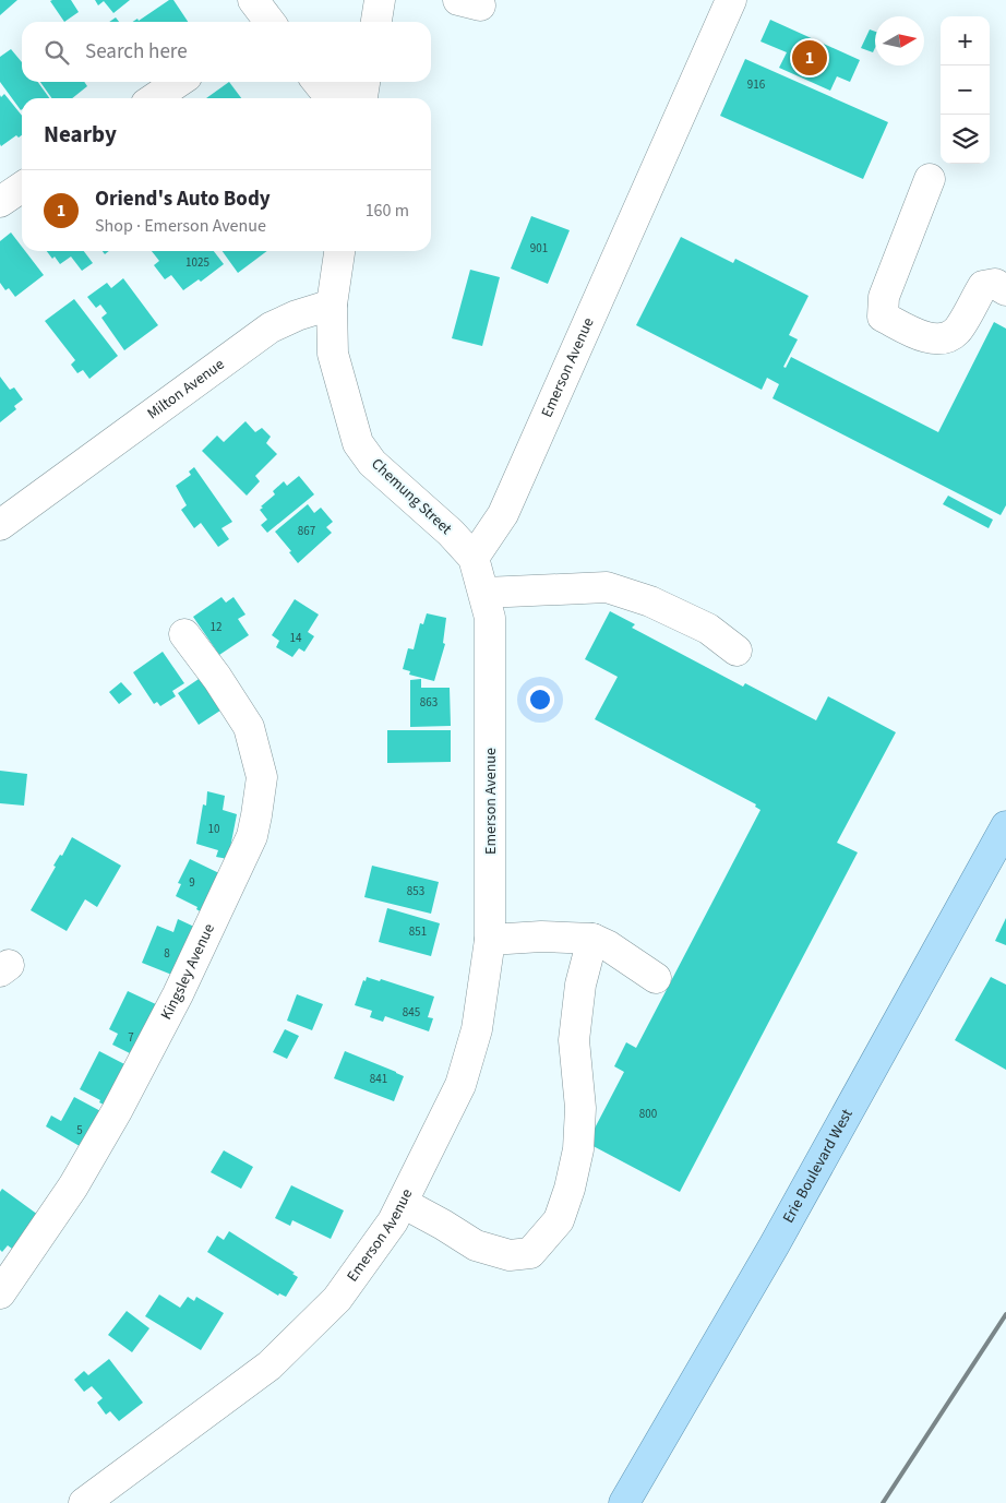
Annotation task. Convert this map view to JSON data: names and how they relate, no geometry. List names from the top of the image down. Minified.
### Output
{"streets":{"main road":["Erie Boulevard West"],"street":["Emerson Avenue","Milton Avenue","Chemung Street","Kingsley Avenue"]},"crossings":[["Emerson Avenue","Chemung Street"],["Milton Avenue","Chemung Street"]],"house_numbers":["916","901","1025","867","12","14","863","10","9","853","851","8","845","7","841","800","5"],"north":"right","page":{"map_buttons":["+","−"],"search":"Search here","pins":"1","heading":"Nearby","list":[{"mark":"1","name":"Oriend's Auto Body","note":"Shop · Emerson Avenue","value":"160 m"}]}}
